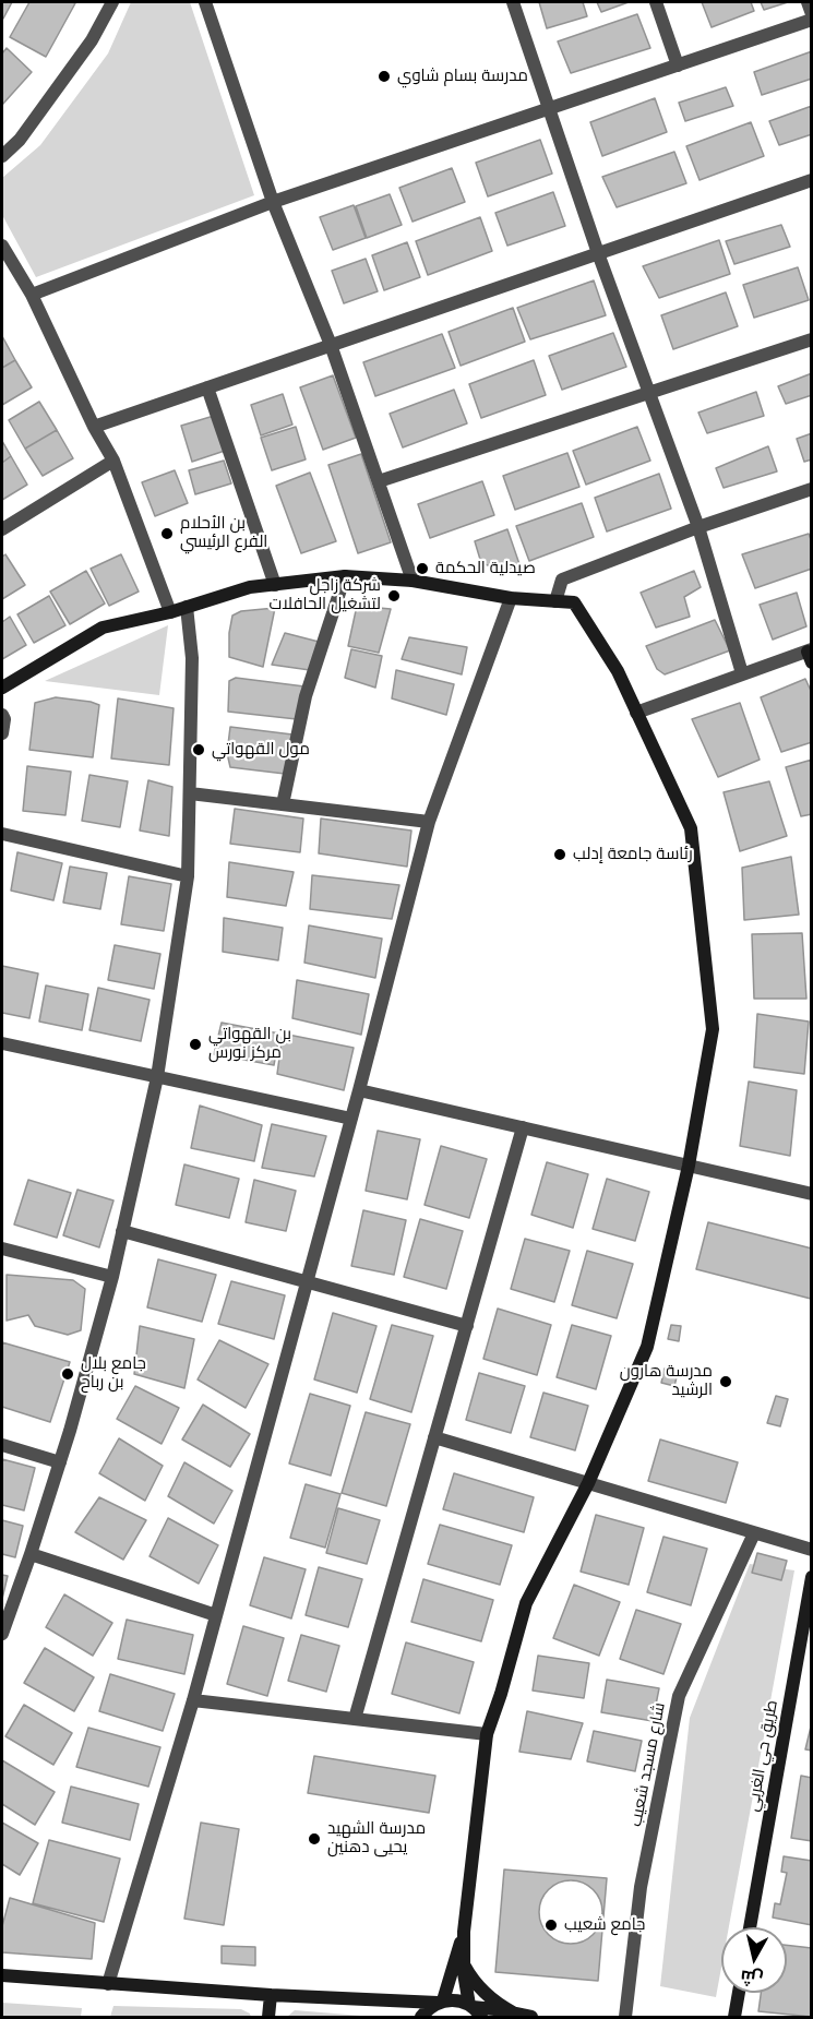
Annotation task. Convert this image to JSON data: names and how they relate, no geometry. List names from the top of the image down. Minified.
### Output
{"streets":{"street":["طريق حي الغربي","شارع مسجد شعيب"]},"places":["مدرسة بسام شاوي","بن الأحلام الفرع الرئيسي","صيدلية الحكمة","شركة زاجل لتشغيل الحافلات","مول القهواتي","رئاسة جامعة إدلب","بن القهواتي مركز نورس","جامع بلال بن رباح","مدرسة هارون الرشيد","مدرسة الشهيد يحيى دهنين","جامع شعيب"],"north":"bottom"}
